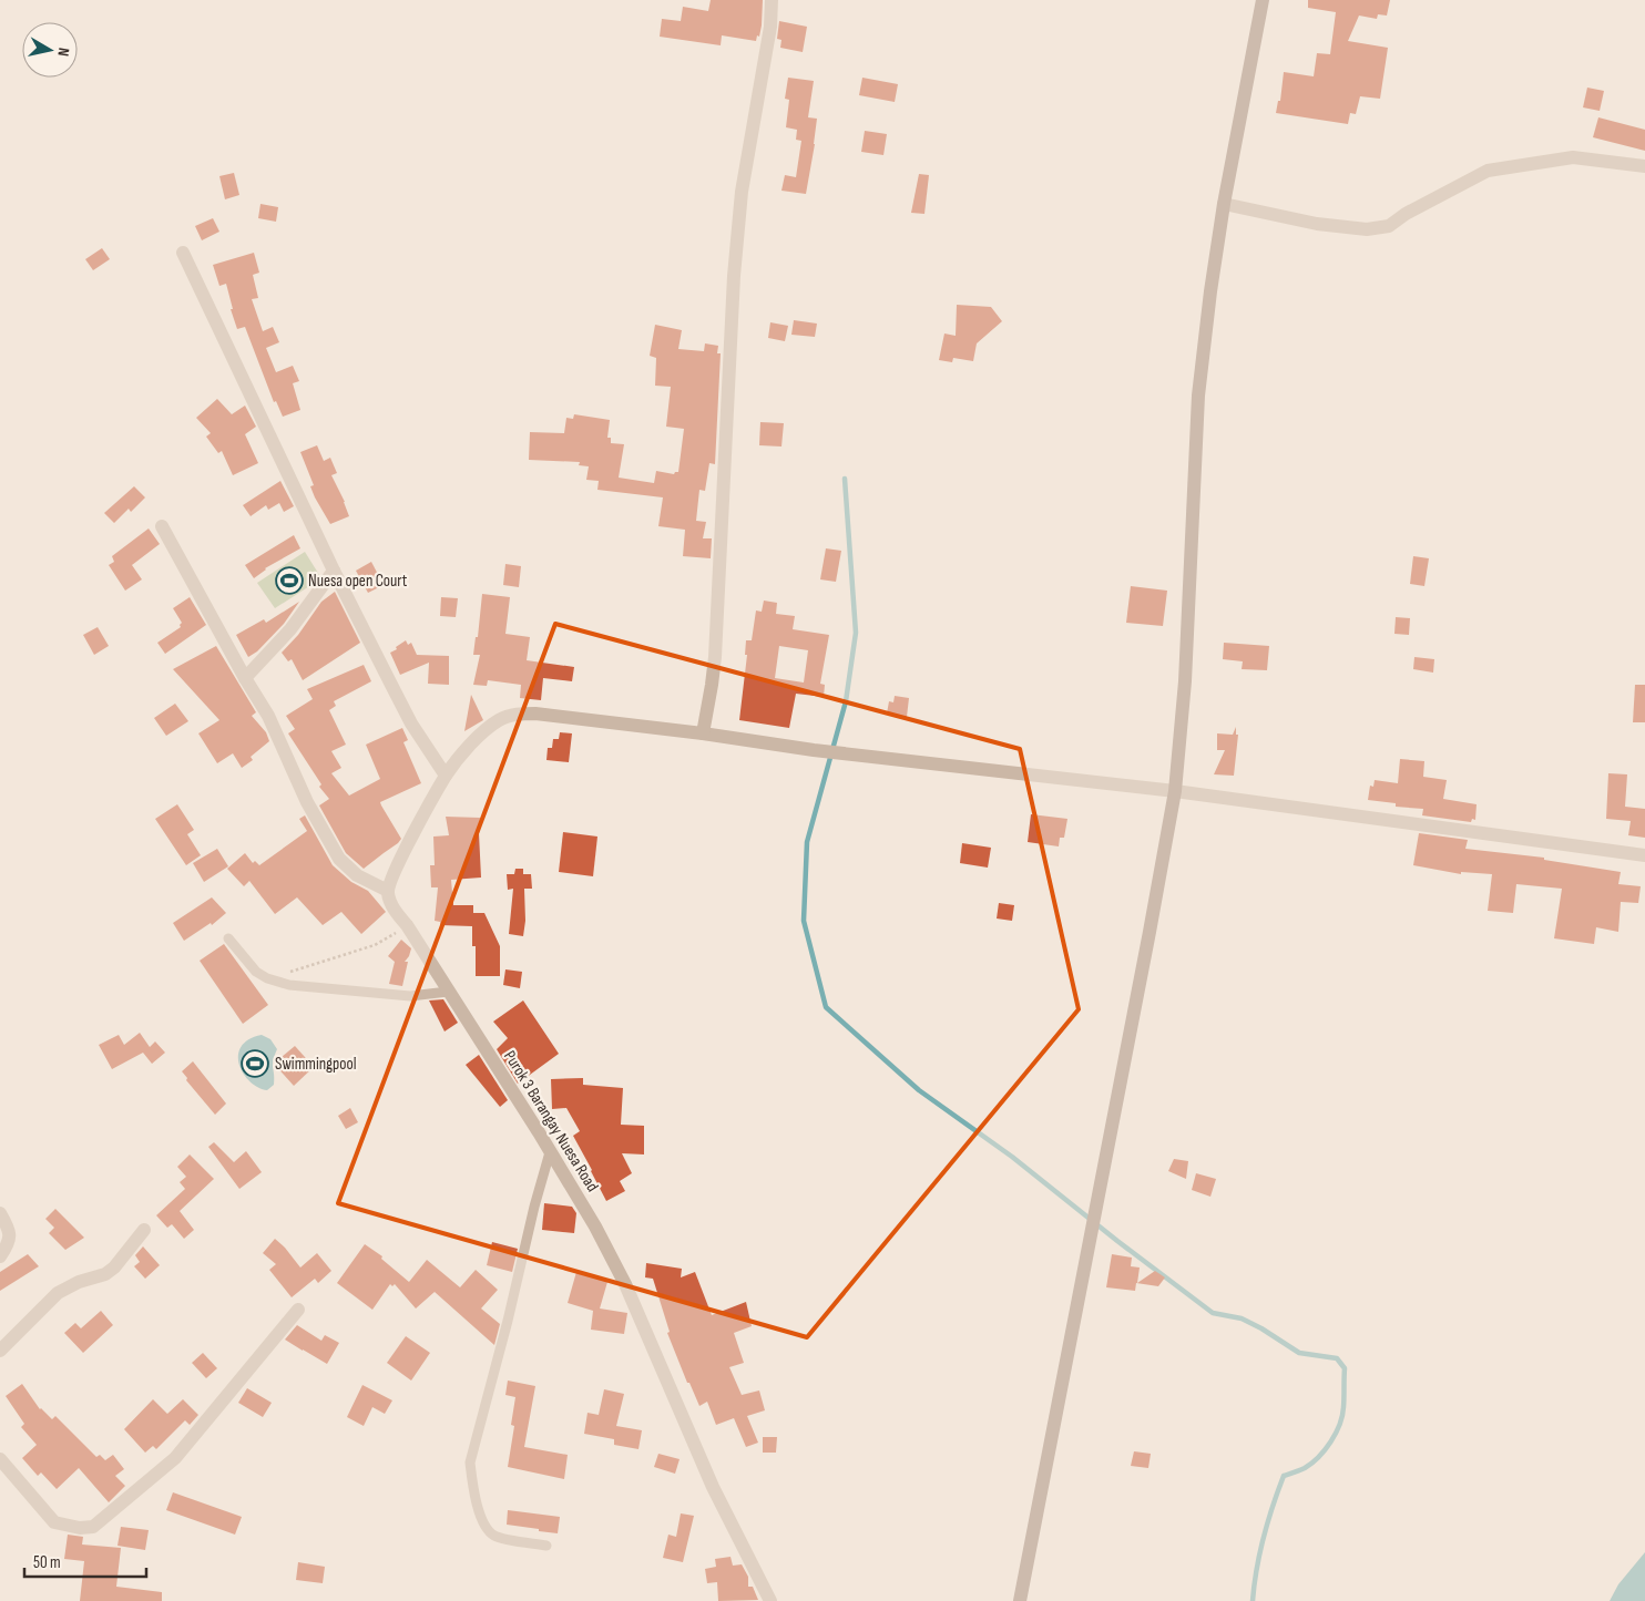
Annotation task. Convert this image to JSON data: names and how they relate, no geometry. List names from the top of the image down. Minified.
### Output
{"streets":{"street":["Purok 3 Barangay Nuesa Road"]},"places":{"sports":["Nuesa open Court","Swimmingpool"]},"scale_bar":"50 m","north":"right"}
